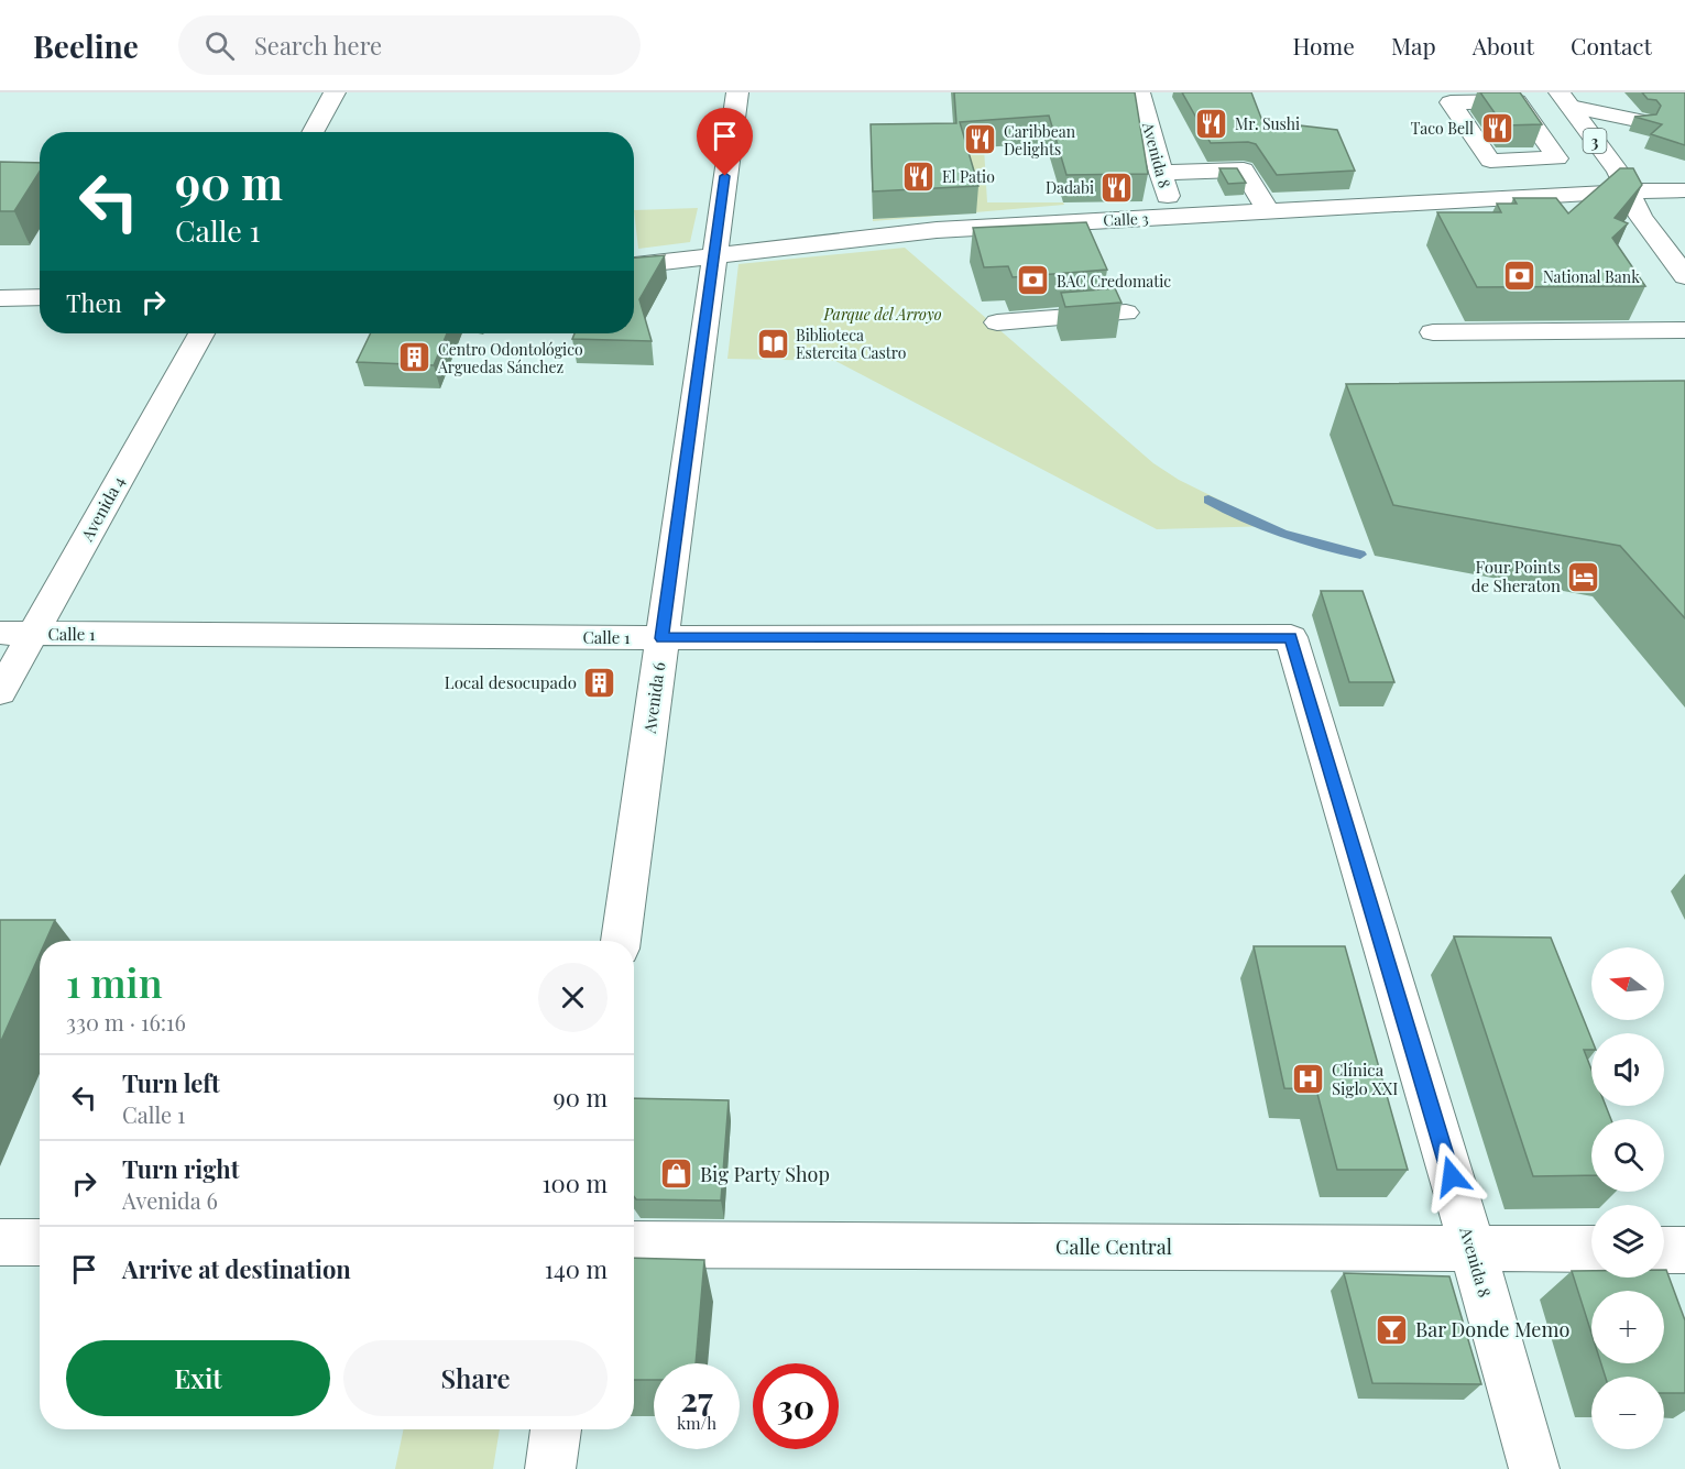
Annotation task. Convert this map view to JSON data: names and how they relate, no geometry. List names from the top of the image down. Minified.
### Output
{"streets":{"street":["3","Avenida 8","Calle 3","Avenida 4","Calle 1","Avenida 6","Calle Central"]},"crossings":[["3","Calle 3"],["Avenida 8","Calle 3"],["Avenida 8","Calle 1"],["Avenida 8","Calle Central"],["Calle 3","Avenida 6"],["Avenida 4","Calle 1"],["Calle 1","Avenida 6"]],"parks":["Parque del Arroyo"],"places":{"restaurant":["Mr. Sushi","Taco Bell","Caribbean Delights","El Patio","Dadabi"],"bank":["National Bank","BAC Credomatic"],"library":["Biblioteca Estercita Castro"],"building":["Centro Odontológico Arguedas Sánchez","Local desocupado"],"hotel":["Four Points de Sheraton"],"hospital":["Clínica Siglo XXI"],"shop":["Big Party Shop"],"bar":["Bar Donde Memo"]},"north":"left","page":{"header":"Beeline","search":"Search here","nav":["Home","Map","About","Contact"],"turn":["90 m","Calle 1"],"then":"Then","heading":["1 min","330 m · 16:16"],"map_buttons":["+","−"],"list":[{"name":"Turn left","note":"Calle 1","value":"90 m"},{"name":"Turn right","note":"Avenida 6","value":"100 m"},{"name":"Arrive at destination","value":"140 m"}],"buttons":["Exit","Share"],"speed":"27 km/h","limit":"30"}}
